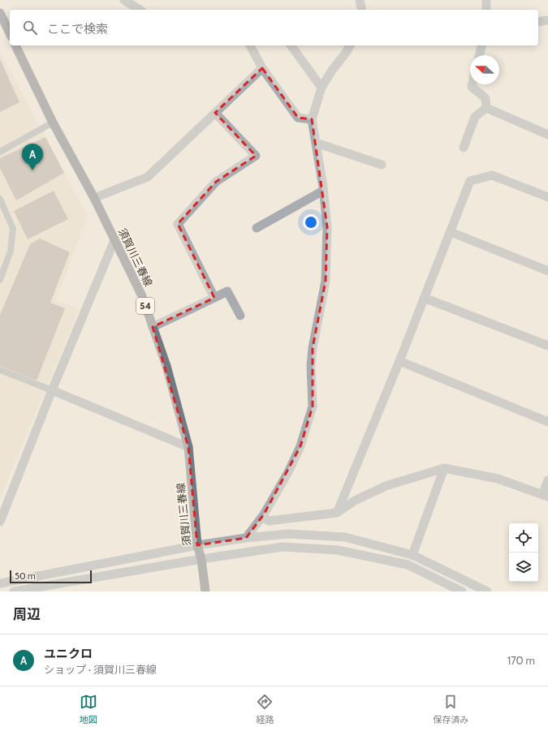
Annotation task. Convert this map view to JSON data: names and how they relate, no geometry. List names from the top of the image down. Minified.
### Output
{"streets":{"main road":["須賀川三春線","54"]},"scale_bar":"50 m","north":"left","page":{"search":"ここで検索","pins":"A","scale":"50 m","heading":"周辺","list":[{"mark":"A","name":"ユニクロ","note":"ショップ · 須賀川三春線","value":"170 m"}],"nav":["地図","経路","保存済み"]}}
